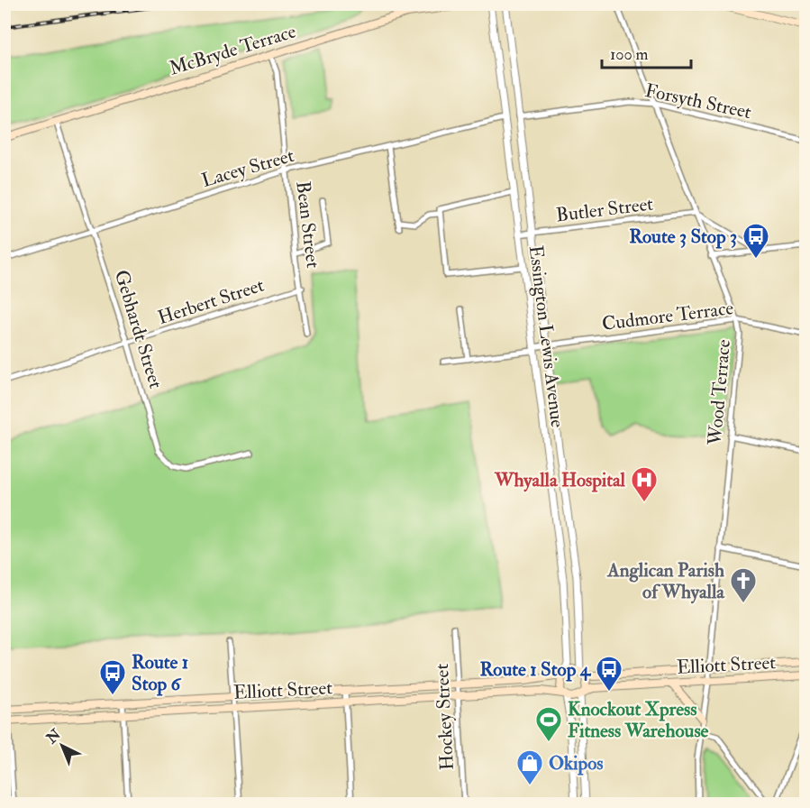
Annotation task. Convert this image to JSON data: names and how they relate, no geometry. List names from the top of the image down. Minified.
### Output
{"streets":{"main road":["McBryde Terrace","Elliott Street"],"street":["Forsyth Street","Lacey Street","Butler Street","Bean Street","Herbert Street","Cudmore Terrace","Gebhardt Street","Essington Lewis Avenue","Wood Terrace","Hockey Street"]},"crossings":[["McBryde Terrace","Bean Street"],["McBryde Terrace","Gebhardt Street"],["Forsyth Street","Essington Lewis Avenue"],["Forsyth Street","Wood Terrace"],["Lacey Street","Bean Street"],["Lacey Street","Gebhardt Street"],["Lacey Street","Essington Lewis Avenue"],["Butler Street","Essington Lewis Avenue"],["Butler Street","Wood Terrace"],["Bean Street","Herbert Street"],["Herbert Street","Gebhardt Street"],["Cudmore Terrace","Essington Lewis Avenue"],["Cudmore Terrace","Wood Terrace"],["Essington Lewis Avenue","Elliott Street"],["Wood Terrace","Elliott Street"],["Elliott Street","Hockey Street"]],"places":{"bus stop":["Route 3 Stop 3","Route 1 Stop 4","Route 1 Stop 6"],"hospital":["Whyalla Hospital"],"church":["Anglican Parish of Whyalla"],"sports":["Knockout Xpress Fitness Warehouse"],"shop":["Okipos"]},"scale_bar":"100 m","north":"top left"}
